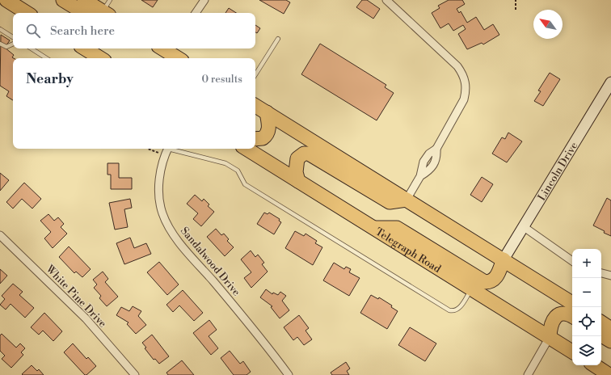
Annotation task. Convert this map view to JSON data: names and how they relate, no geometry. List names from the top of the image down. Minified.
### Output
{"streets":{"highway":["Telegraph Road"],"street":["Lincoln Drive","Sandalwood Drive","White Pine Drive"]},"north":"top left","page":{"search":"Search here","heading":["Nearby","0 results"],"map_buttons":["+","−"]}}
